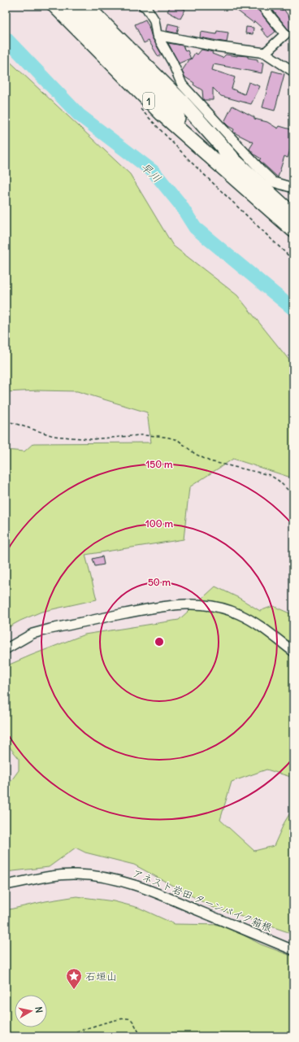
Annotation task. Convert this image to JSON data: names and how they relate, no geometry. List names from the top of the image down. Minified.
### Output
{"streets":{"highway":["1"],"street":["アネスト岩田 ターンパイク箱根"]},"water":["早川"],"places":{"place":["石垣山"]},"north":"right","rings":["150 m","100 m","50 m"]}
